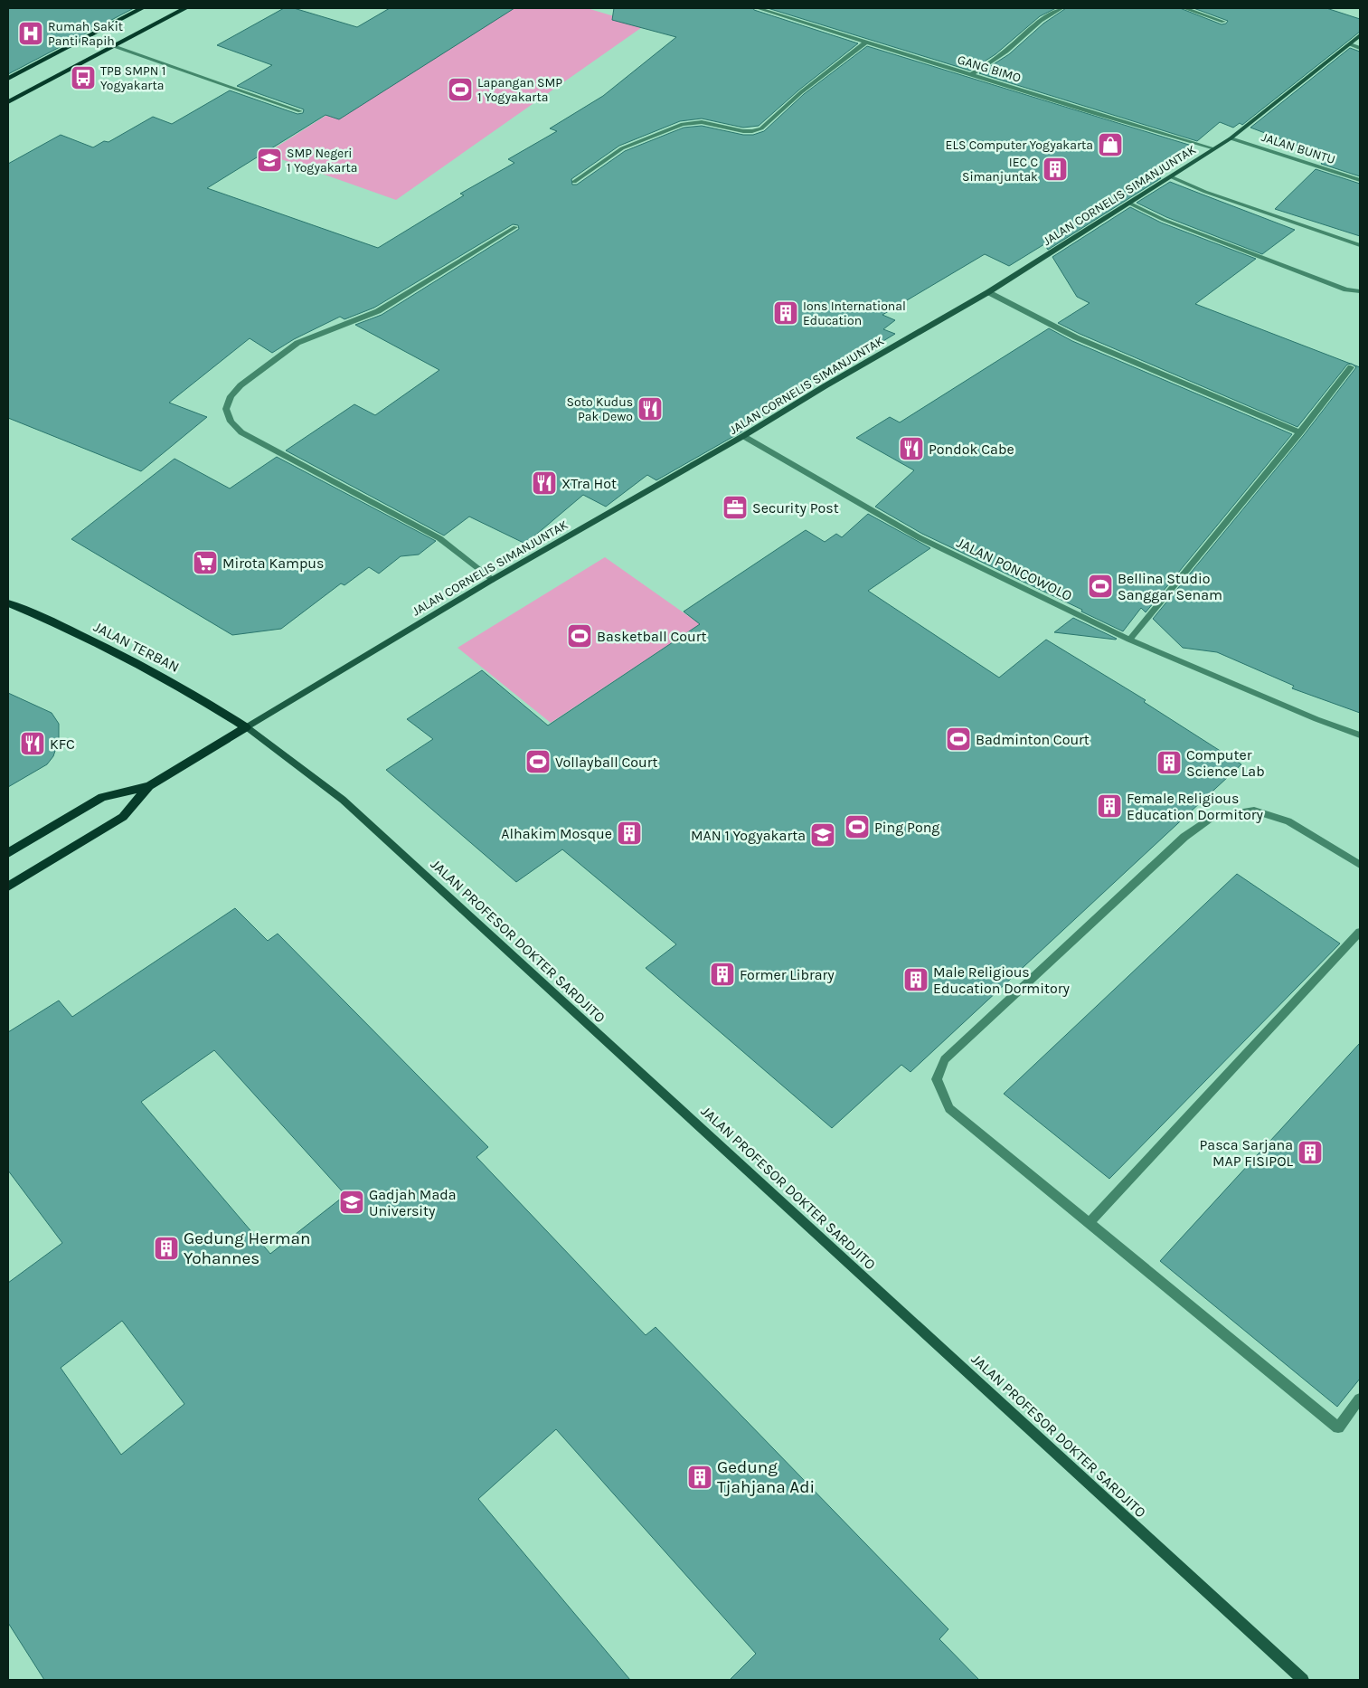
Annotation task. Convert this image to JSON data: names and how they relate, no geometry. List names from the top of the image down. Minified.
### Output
{"streets":{"main road":["JALAN CORNELIS SIMANJUNTAK","JALAN TERBAN","JALAN PROFESOR DOKTER SARDJITO"],"street":["GANG BIMO","JALAN BUNTU","JALAN PONCOWOLO"]},"crossings":[["GANG BIMO","JALAN CORNELIS SIMANJUNTAK"],["JALAN BUNTU","JALAN CORNELIS SIMANJUNTAK"],["JALAN CORNELIS SIMANJUNTAK","JALAN PONCOWOLO"],["JALAN CORNELIS SIMANJUNTAK","JALAN TERBAN"],["JALAN CORNELIS SIMANJUNTAK","JALAN PROFESOR DOKTER SARDJITO"],["JALAN TERBAN","JALAN PROFESOR DOKTER SARDJITO"]],"places":{"hospital":["Rumah Sakit Panti Rapih"],"bus stop":["TPB SMPN 1 Yogyakarta"],"sports":["Lapangan SMP 1 Yogyakarta","Bellina Studio Sanggar Senam","Basketball Court","Badminton Court","Vollayball Court","Ping Pong"],"shop":["ELS Computer Yogyakarta"],"school or university":["SMP Negeri 1 Yogyakarta","MAN 1 Yogyakarta","Gadjah Mada University"],"building":["IEC C Simanjuntak","Ions International Education","Computer Science Lab","Female Religious Education Dormitory","Alhakim Mosque","Former Library","Male Religious Education Dormitory","Pasca Sarjana MAP FISIPOL","Gedung Herman Yohannes","Gedung Tjahjana Adi"],"restaurant":["Soto Kudus Pak Dewo","Pondok Cabe","XTra Hot","KFC"],"office":["Security Post"],"supermarket":["Mirota Kampus"]}}
